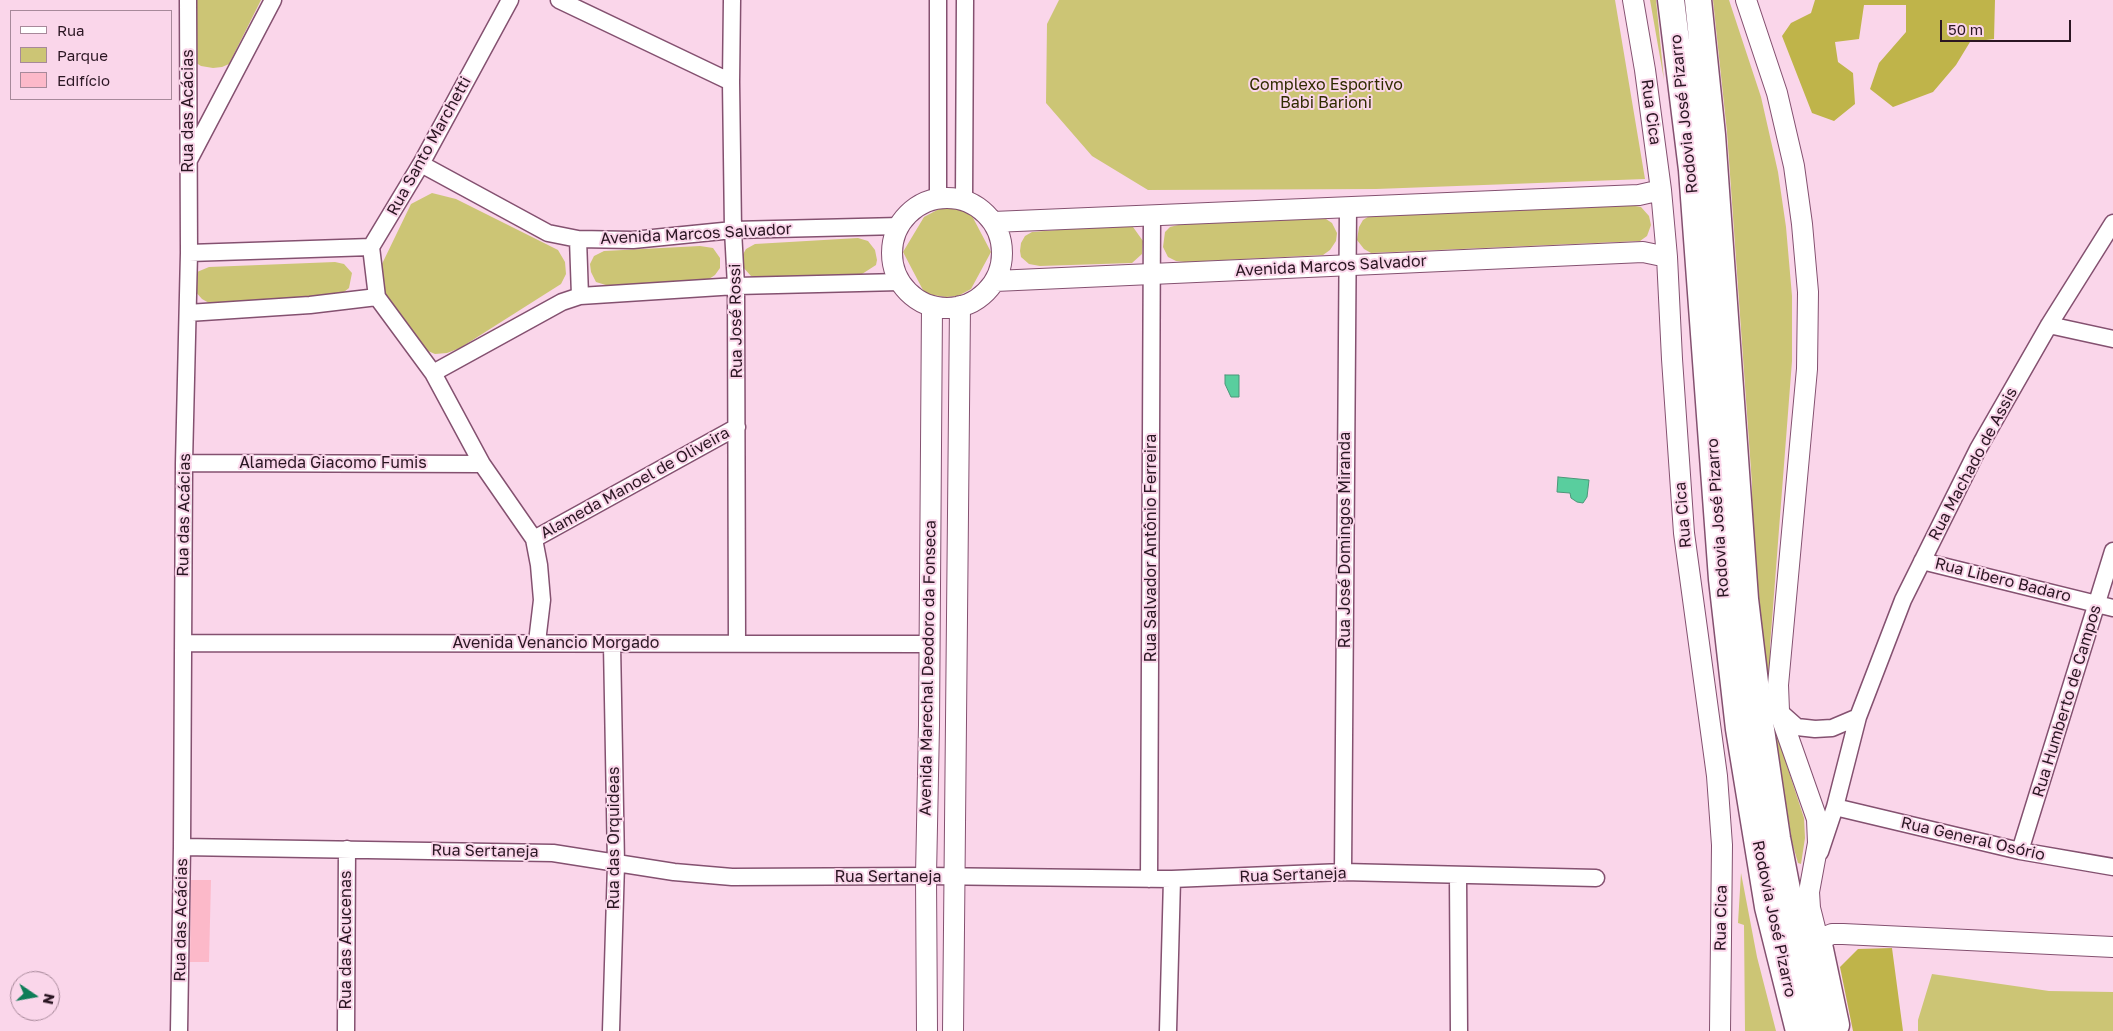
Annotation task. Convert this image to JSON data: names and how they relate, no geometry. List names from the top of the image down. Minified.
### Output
{"streets":{"main road":["Rodovia José Pizarro"],"street":["Rua das Acácias","Rua Cica","Rua Santo Marchetti","Avenida Marcos Salvador","Rua José Rossi","Alameda Giacomo Fumis","Rua Machado de Assis","Alameda Manoel de Oliveira","Rua José Domingos Miranda","Rua Salvador Antônio Ferreira","Rua Libero Badaro","Avenida Venancio Morgado","Avenida Marechal Deodoro da Fonseca","Rua Humberto de Campos","Rua das Orquideas","Rua General Osório","Rua Sertaneja","Rua das Acucenas"]},"crossings":[["Rua das Acácias","Alameda Giacomo Fumis"],["Rua das Acácias","Avenida Venancio Morgado"],["Rua das Acácias","Rua Sertaneja"],["Rua Cica","Avenida Marcos Salvador"],["Rua Santo Marchetti","Avenida Marcos Salvador"],["Avenida Marcos Salvador","Rua José Rossi"],["Avenida Marcos Salvador","Rua José Domingos Miranda"],["Avenida Marcos Salvador","Rua Salvador Antônio Ferreira"],["Avenida Marcos Salvador","Avenida Marechal Deodoro da Fonseca"],["Rua José Rossi","Alameda Manoel de Oliveira"],["Rua José Rossi","Avenida Venancio Morgado"],["Rua Machado de Assis","Rua Libero Badaro"],["Rua Machado de Assis","Rua General Osório"],["Rua José Domingos Miranda","Rua Sertaneja"],["Rua Salvador Antônio Ferreira","Rua Sertaneja"],["Rua Libero Badaro","Rua Humberto de Campos"],["Avenida Venancio Morgado","Avenida Marechal Deodoro da Fonseca"],["Avenida Venancio Morgado","Rua das Orquideas"],["Avenida Marechal Deodoro da Fonseca","Rua Sertaneja"],["Rua Humberto de Campos","Rua General Osório"],["Rua das Orquideas","Rua Sertaneja"],["Rua Sertaneja","Rua das Acucenas"]],"parks":["Complexo Esportivo Babi Barioni"],"legend":["Rua","Parque","Edifício"],"scale_bar":"50 m","north":"right"}
